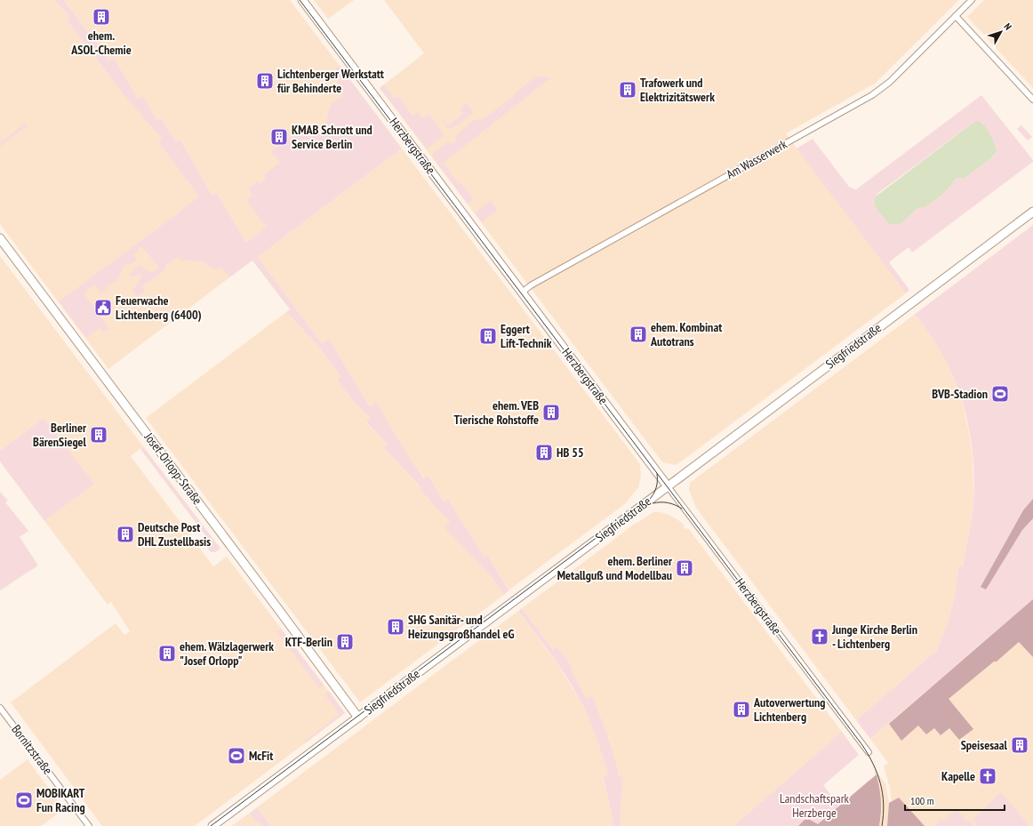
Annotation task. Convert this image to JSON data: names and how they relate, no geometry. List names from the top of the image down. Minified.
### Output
{"streets":{"street":["Herzbergstraße","Am Wasserwerk","Siegfriedstraße","Josef-Orlopp-Straße","Bornitzstraße"]},"crossings":[["Herzbergstraße","Am Wasserwerk"],["Herzbergstraße","Siegfriedstraße"],["Siegfriedstraße","Josef-Orlopp-Straße"]],"parks":["Landschaftspark Herzberge"],"places":{"building":["ehem. ASOL-Chemie","Lichtenberger Werkstatt für Behinderte","Trafowerk und Elektrizitätswerk","KMAB Schrott und Service Berlin","ehem. Kombinat Autotrans","Eggert Lift-Technik","ehem. VEB Tierische Rohstoffe","Berliner BärenSiegel","HB 55","Deutsche Post DHL Zustellbasis","ehem. Berliner Metallguß und Modellbau","SHG Sanitär- und Heizungsgroßhandel eG","KTF-Berlin","ehem. Wälzlagerwerk \"Josef Orlopp\"","Autoverwertung Lichtenberg","Speisesaal"],"public building":["Feuerwache Lichtenberg (6400)"],"sports":["BVB-Stadion","McFit","MOBIKART Fun Racing"],"church":["Junge Kirche Berlin - Lichtenberg","Kapelle"]},"scale_bar":"100 m","north":"top right"}
